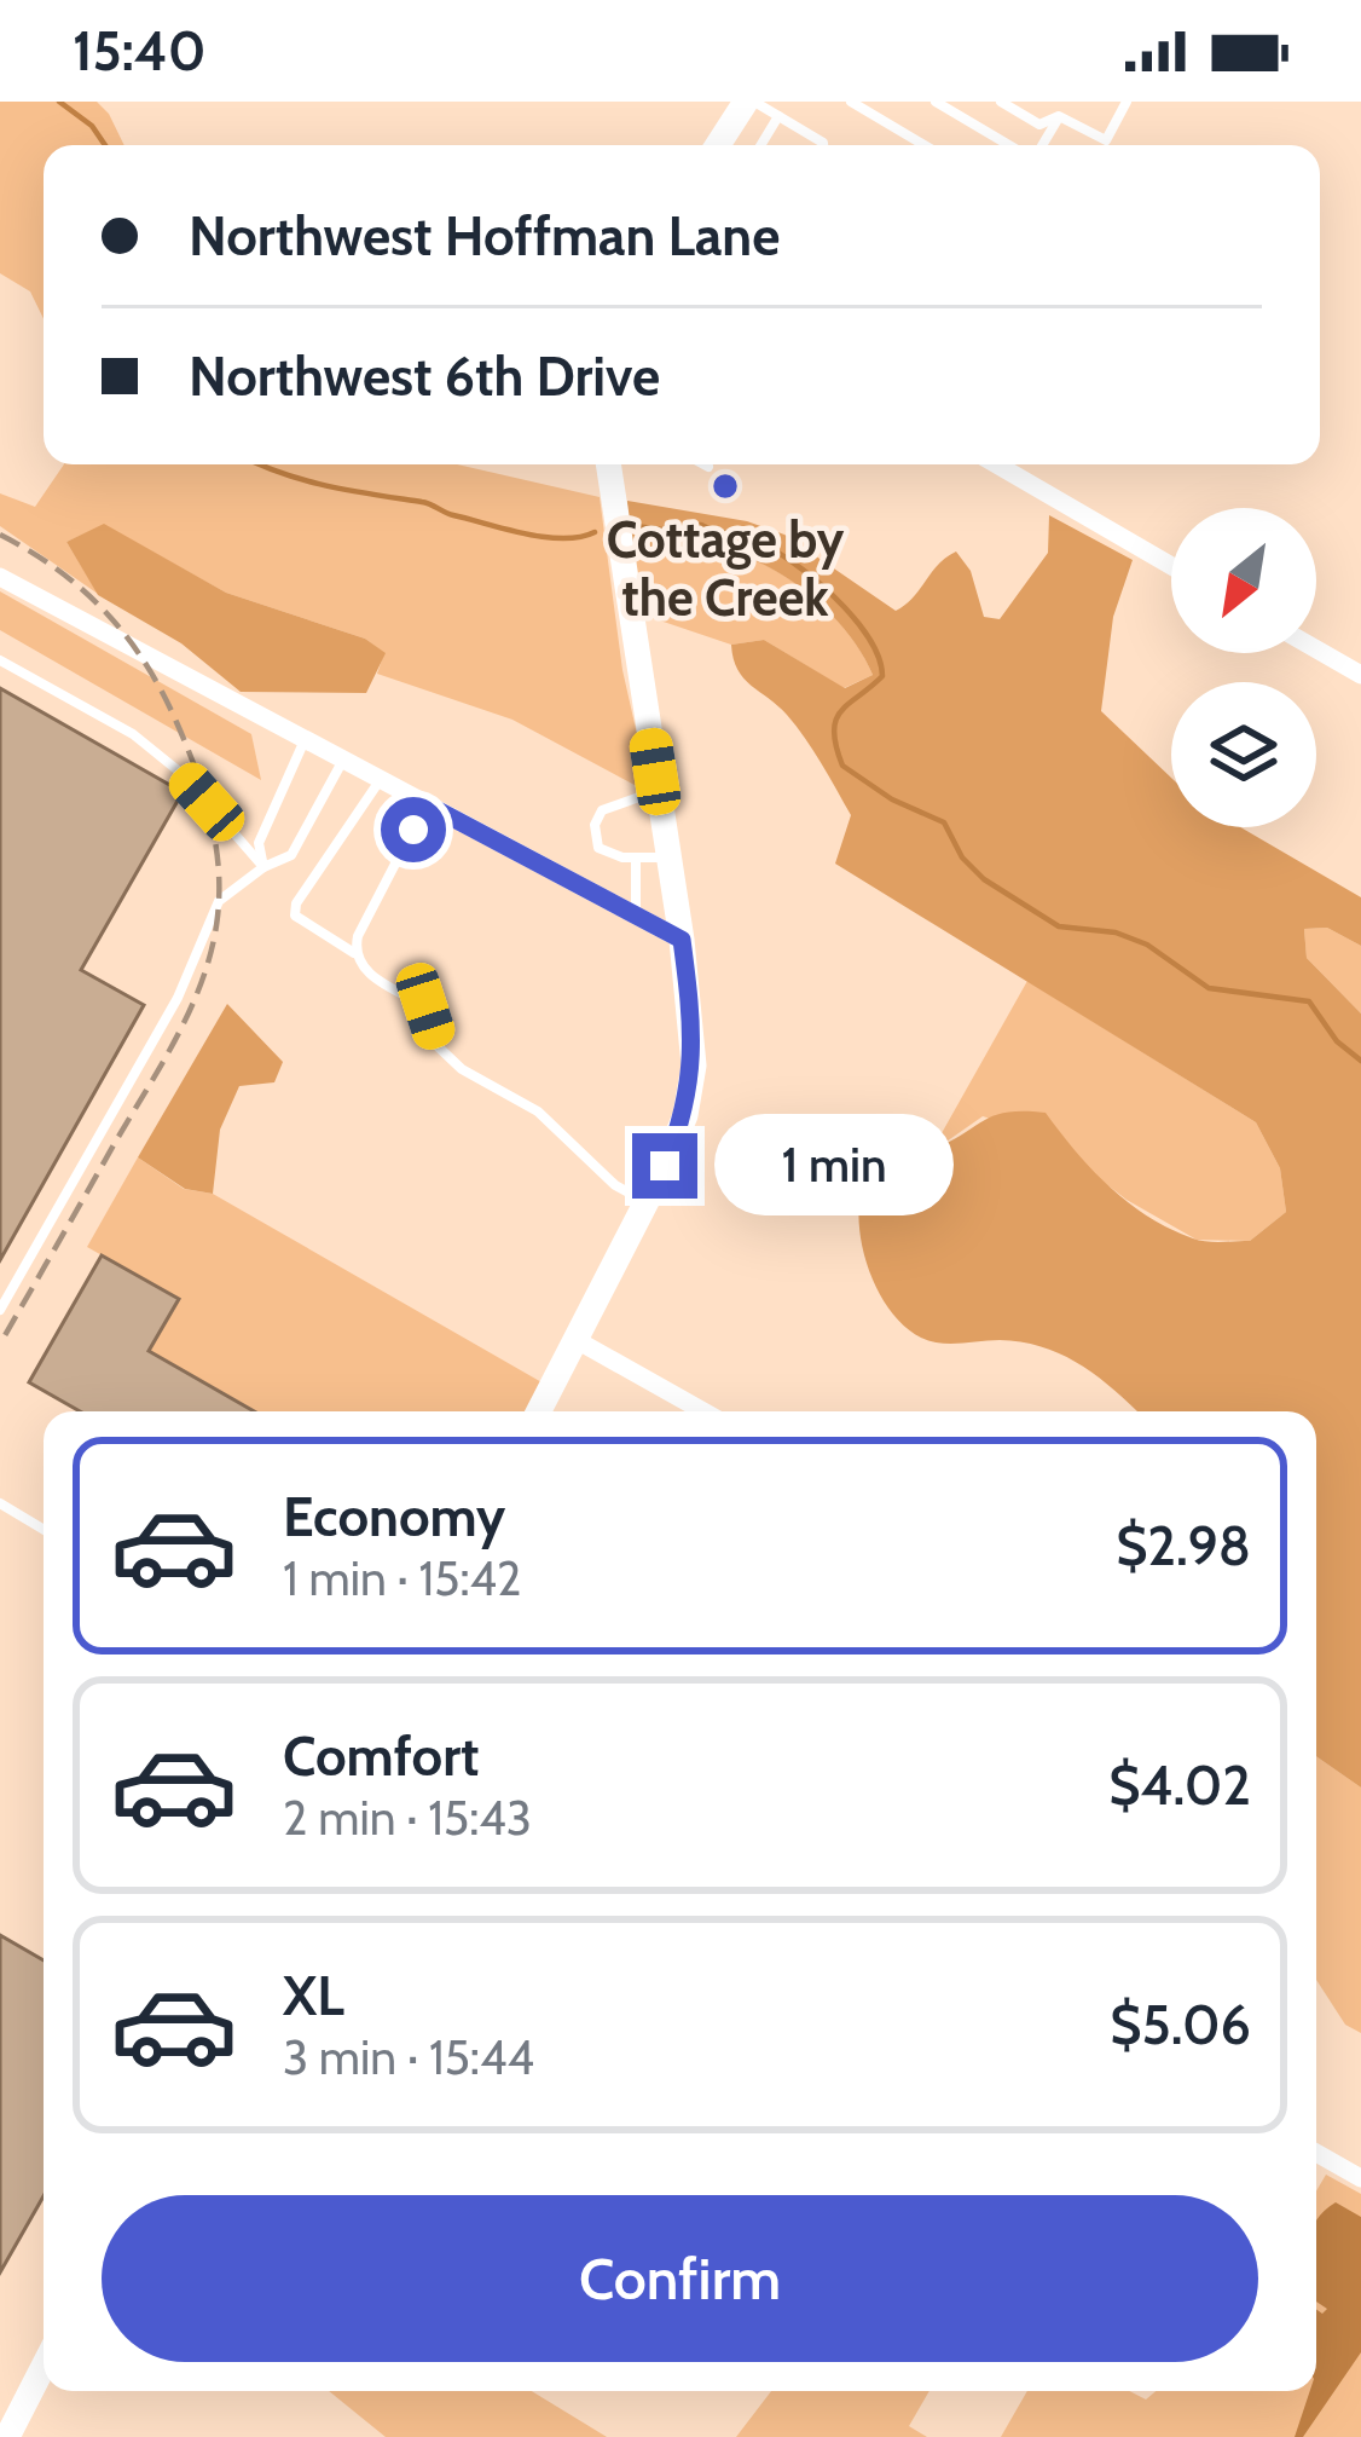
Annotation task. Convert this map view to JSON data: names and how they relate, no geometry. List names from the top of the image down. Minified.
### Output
{"places":["Cottage by the Creek"],"north":"bottom left","page":{"status":"15:40","banner":["Northwest Hoffman Lane","Northwest 6th Drive"],"bubble":"1 min","list":[{"name":"Economy","note":"1 min · 15:42","value":"$2.98"},{"name":"Comfort","note":"2 min · 15:43","value":"$4.02"},{"name":"XL","note":"3 min · 15:44","value":"$5.06"}],"buttons":"Confirm"}}
